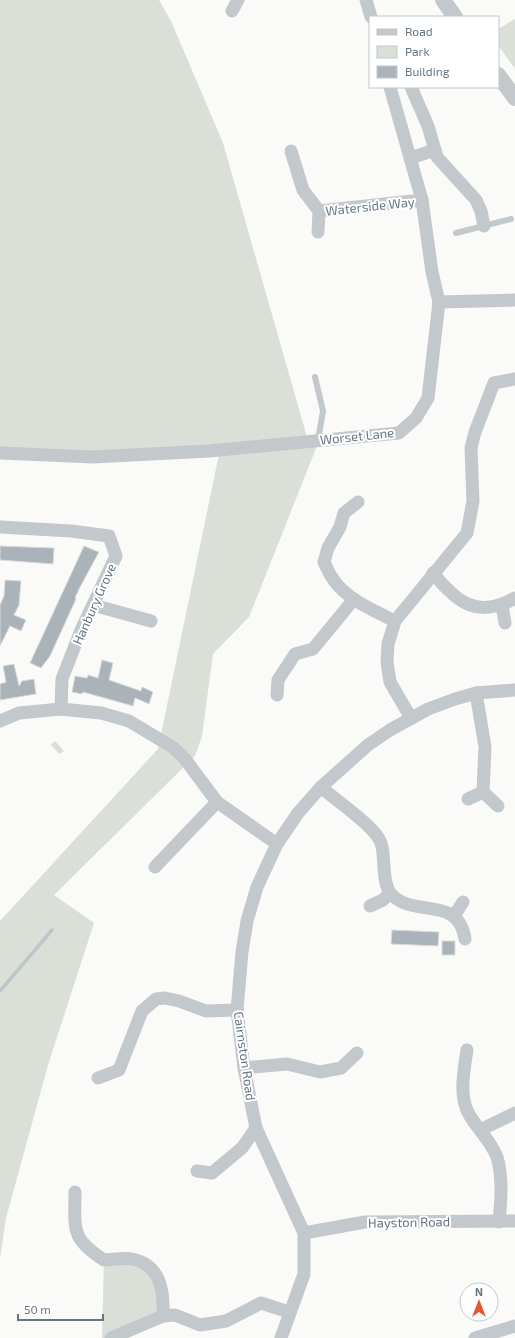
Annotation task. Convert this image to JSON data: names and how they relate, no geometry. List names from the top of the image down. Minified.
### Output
{"streets":{"street":["Waterside Way","Worset Lane","Hanbury Grove","Cairnston Road","Hayston Road"]},"crossings":[["Waterside Way","Worset Lane"],["Cairnston Road","Hayston Road"]],"legend":["Road","Park","Building"],"scale_bar":"50 m","north":"top"}
